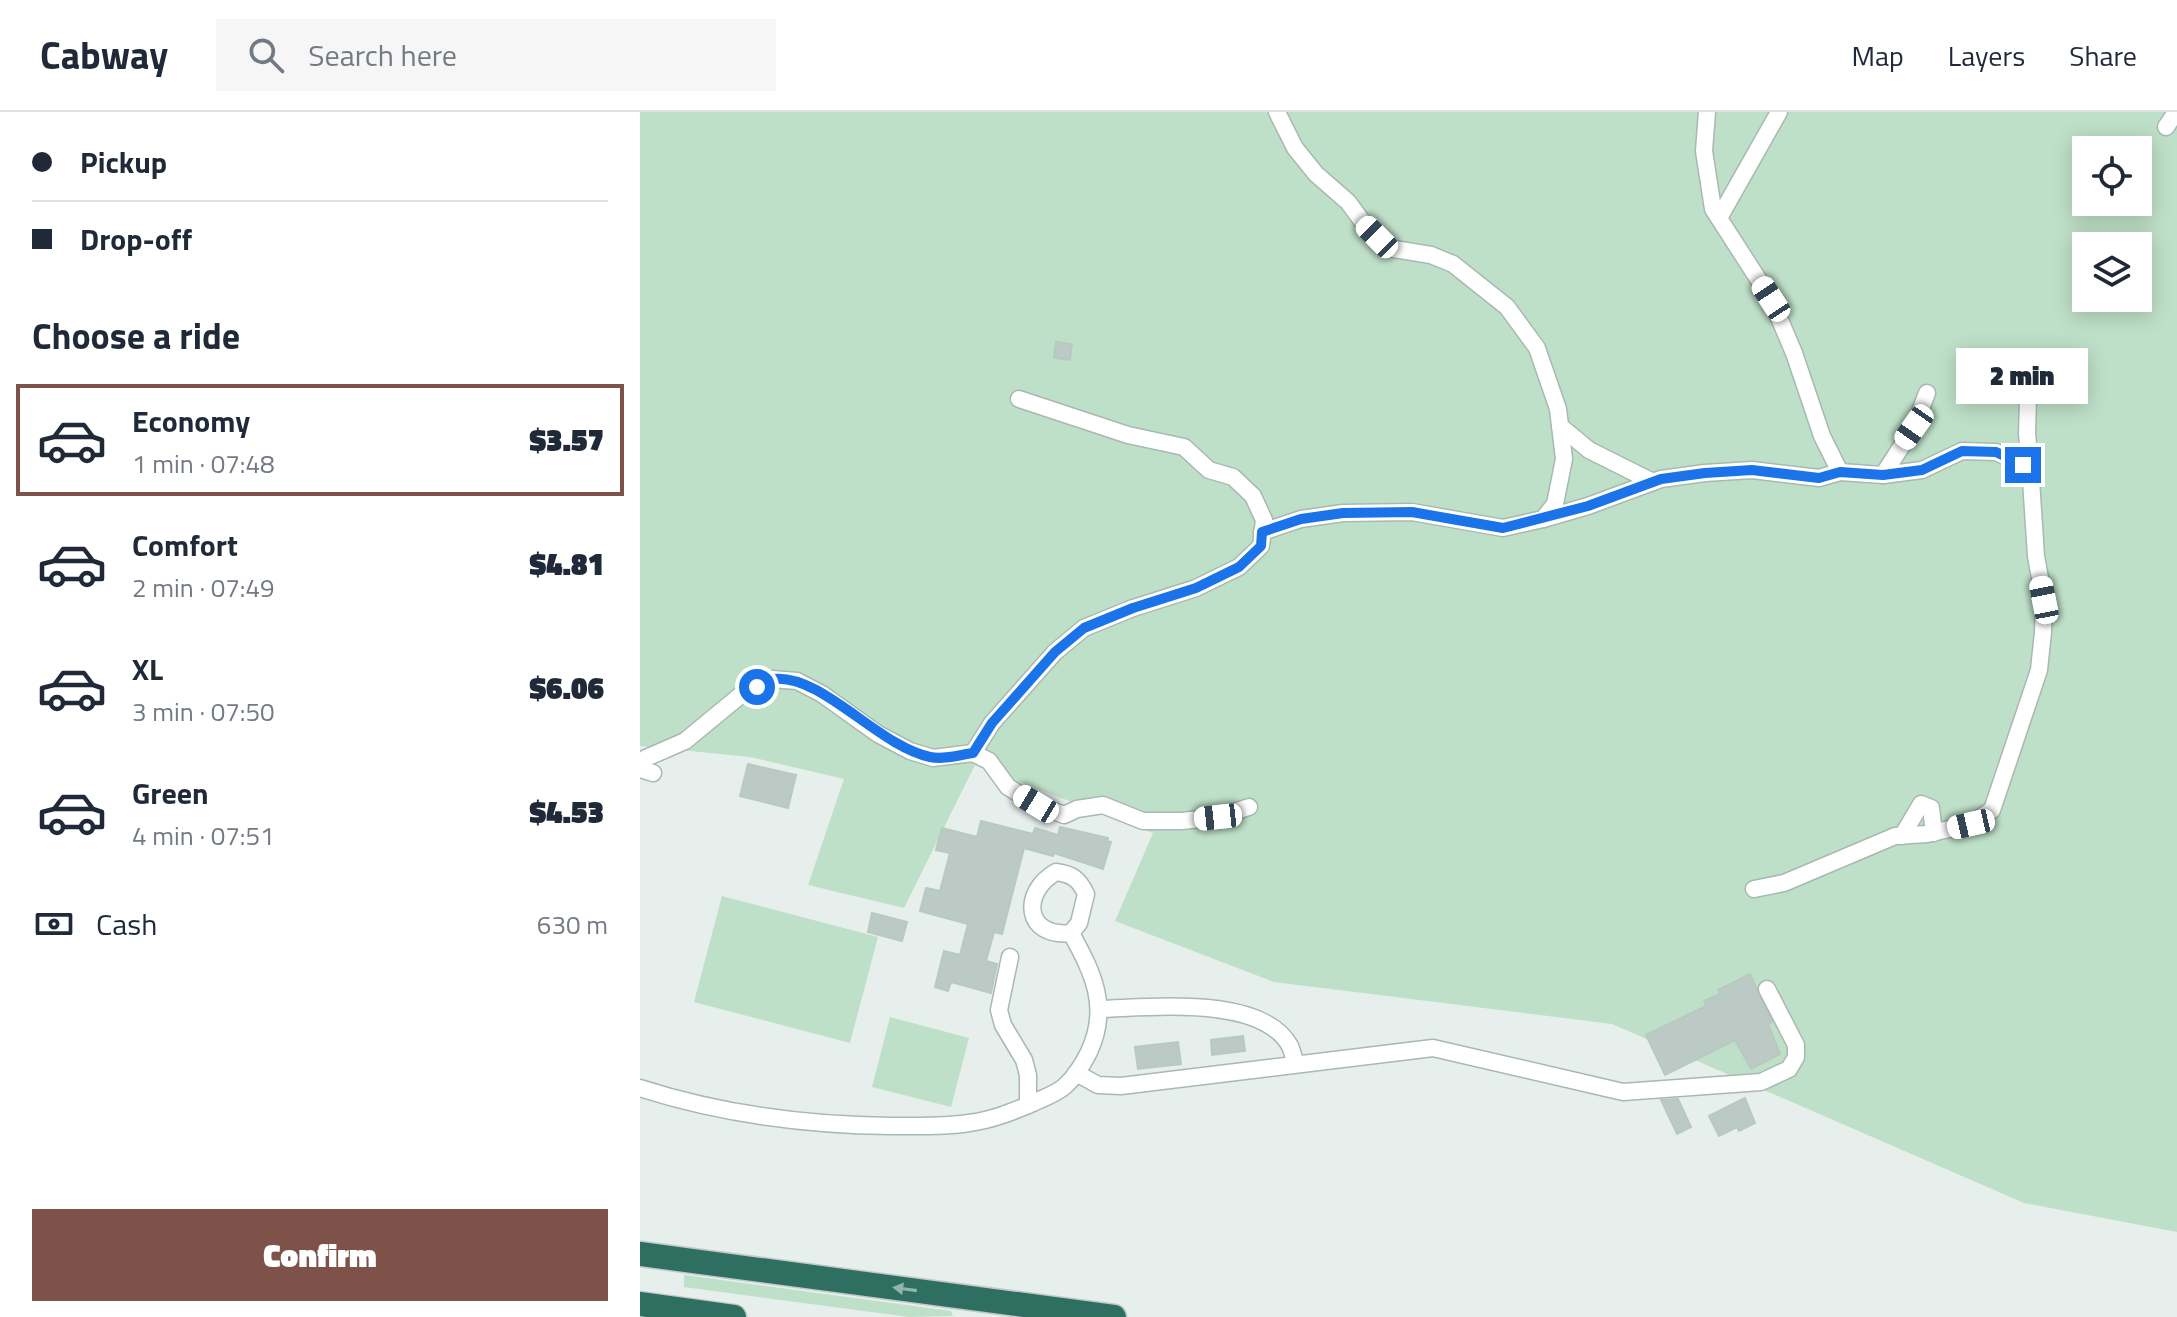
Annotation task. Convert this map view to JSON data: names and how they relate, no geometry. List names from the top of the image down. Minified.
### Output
{"page":{"header":"Cabway","search":"Search here","nav":["Map","Layers","Share"],"banner":["Pickup","Drop-off"],"heading":"Choose a ride","bubble":"2 min","list":[{"name":"Economy","note":"1 min · 07:48","value":"$3.57"},{"name":"Comfort","note":"2 min · 07:49","value":"$4.81"},{"name":"XL","note":"3 min · 07:50","value":"$6.06"},{"name":"Green","note":"4 min · 07:51","value":"$4.53"}],"pay":["Cash","630 m"],"buttons":"Confirm"}}
